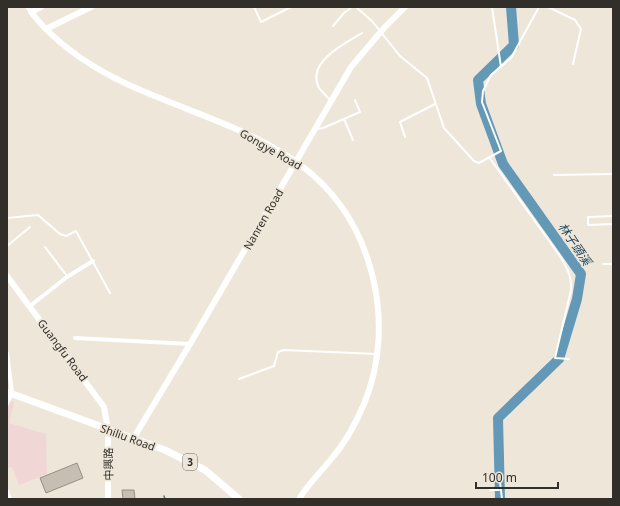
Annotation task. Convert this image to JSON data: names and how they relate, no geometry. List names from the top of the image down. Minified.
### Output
{"streets":{"main road":["Shiliu Road","3"],"street":["Gongye Road","Nanren Road","Guangfu Road","中興路"]},"crossings":[["Gongye Road","Nanren Road"],["Nanren Road","Shiliu Road"],["Guangfu Road","Shiliu Road"],["Guangfu Road","中興路"],["Shiliu Road","中興路"]],"water":["林子頭溪"],"scale_bar":"100 m"}
